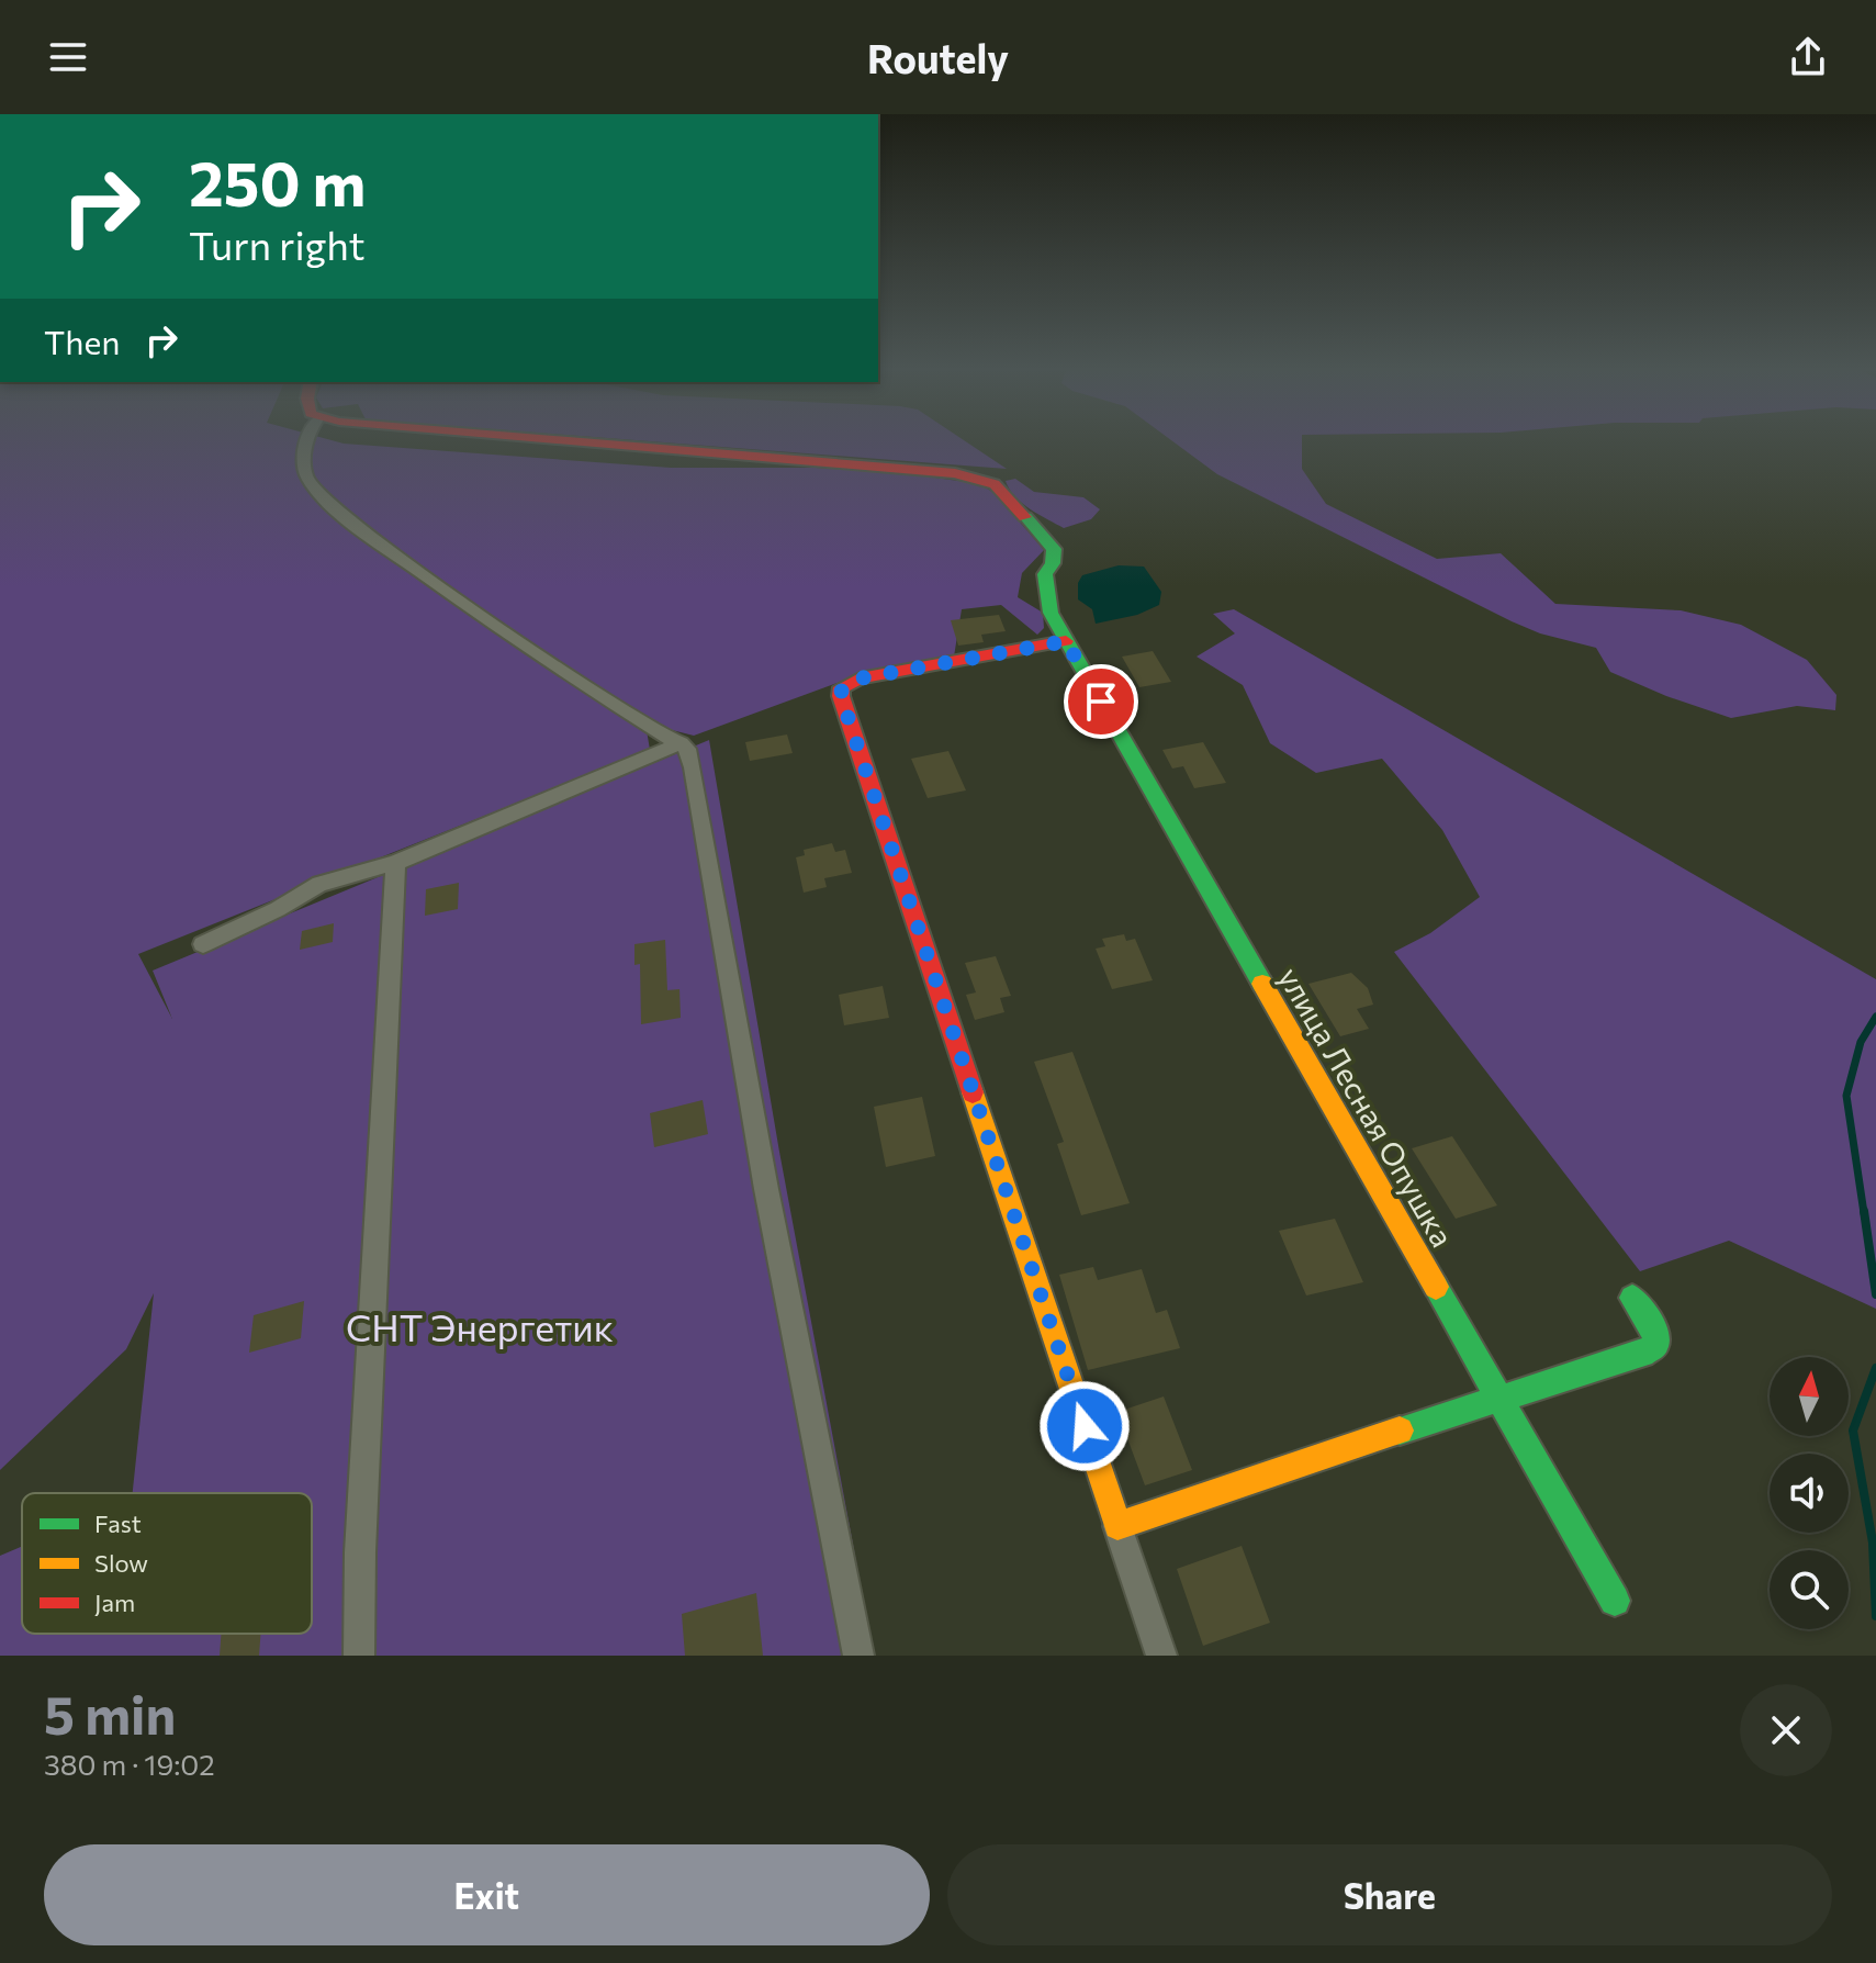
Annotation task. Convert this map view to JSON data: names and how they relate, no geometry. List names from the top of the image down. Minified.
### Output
{"streets":{"street":["улица Лесная Опушка"]},"parks":["СНТ Энергетик"],"legend":["Fast","Slow","Jam"],"north":"top","page":{"header":"Routely","turn":["250 m","Turn right"],"then":"Then","heading":["5 min","380 m · 19:02"],"buttons":["Exit","Share"]}}
